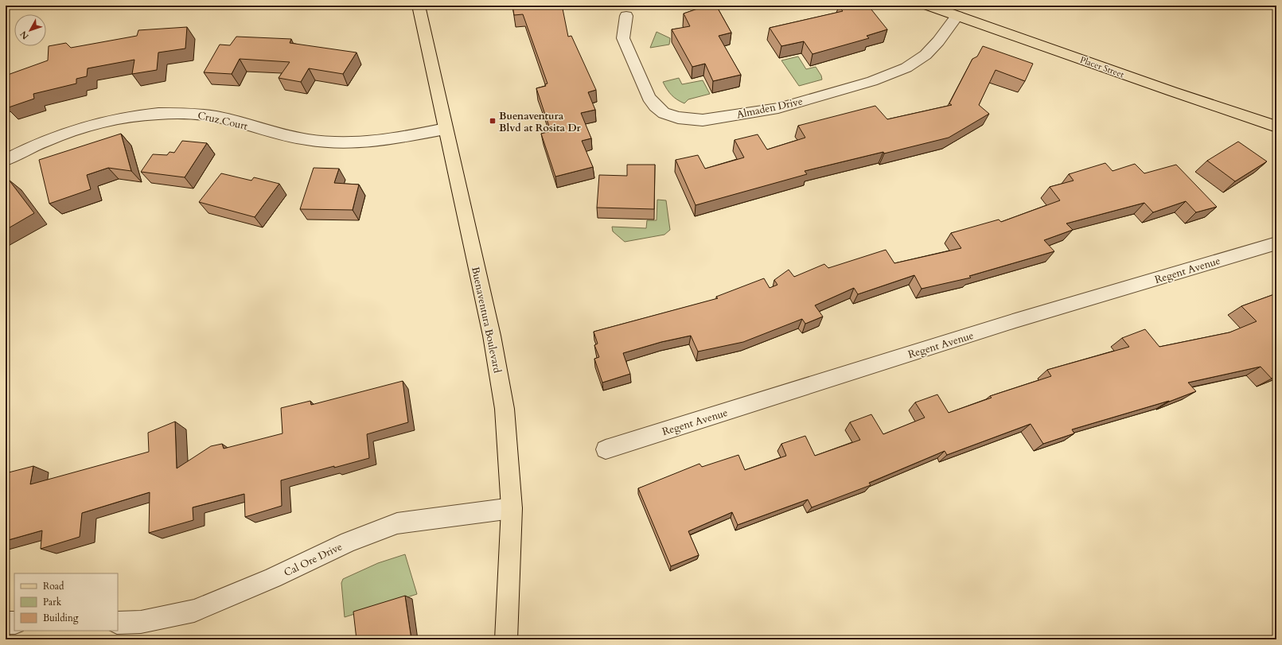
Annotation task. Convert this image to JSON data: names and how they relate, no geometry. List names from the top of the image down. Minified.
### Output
{"streets":{"main road":["Placer Street","Buenaventura Boulevard"],"street":["Almaden Drive","Cruz Court","Regent Avenue","Cal Ore Drive"]},"crossings":[["Placer Street","Almaden Drive"],["Cruz Court","Buenaventura Boulevard"],["Buenaventura Boulevard","Cal Ore Drive"]],"places":{"transit":["Buenaventura Blvd at Rosita Dr"]},"legend":["Road","Park","Building"],"north":"bottom left"}
